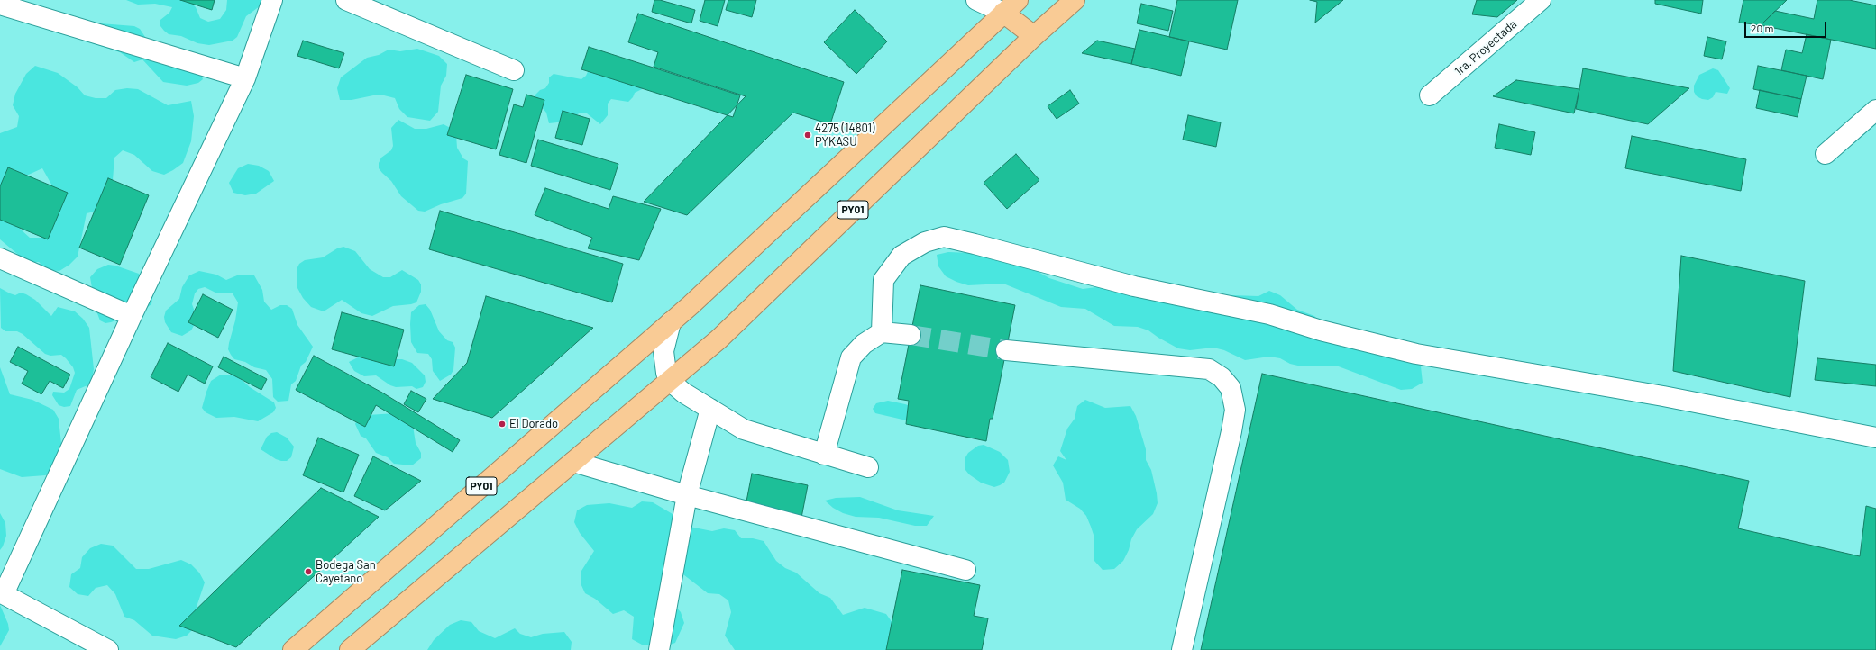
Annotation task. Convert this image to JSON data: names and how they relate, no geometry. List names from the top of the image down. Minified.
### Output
{"streets":{"highway":["PY01"],"street":["1ra. Proyectada"]},"places":["4275 (14801) PYKASU","El Dorado","Bodega San Cayetano"],"scale_bar":"20 m"}
